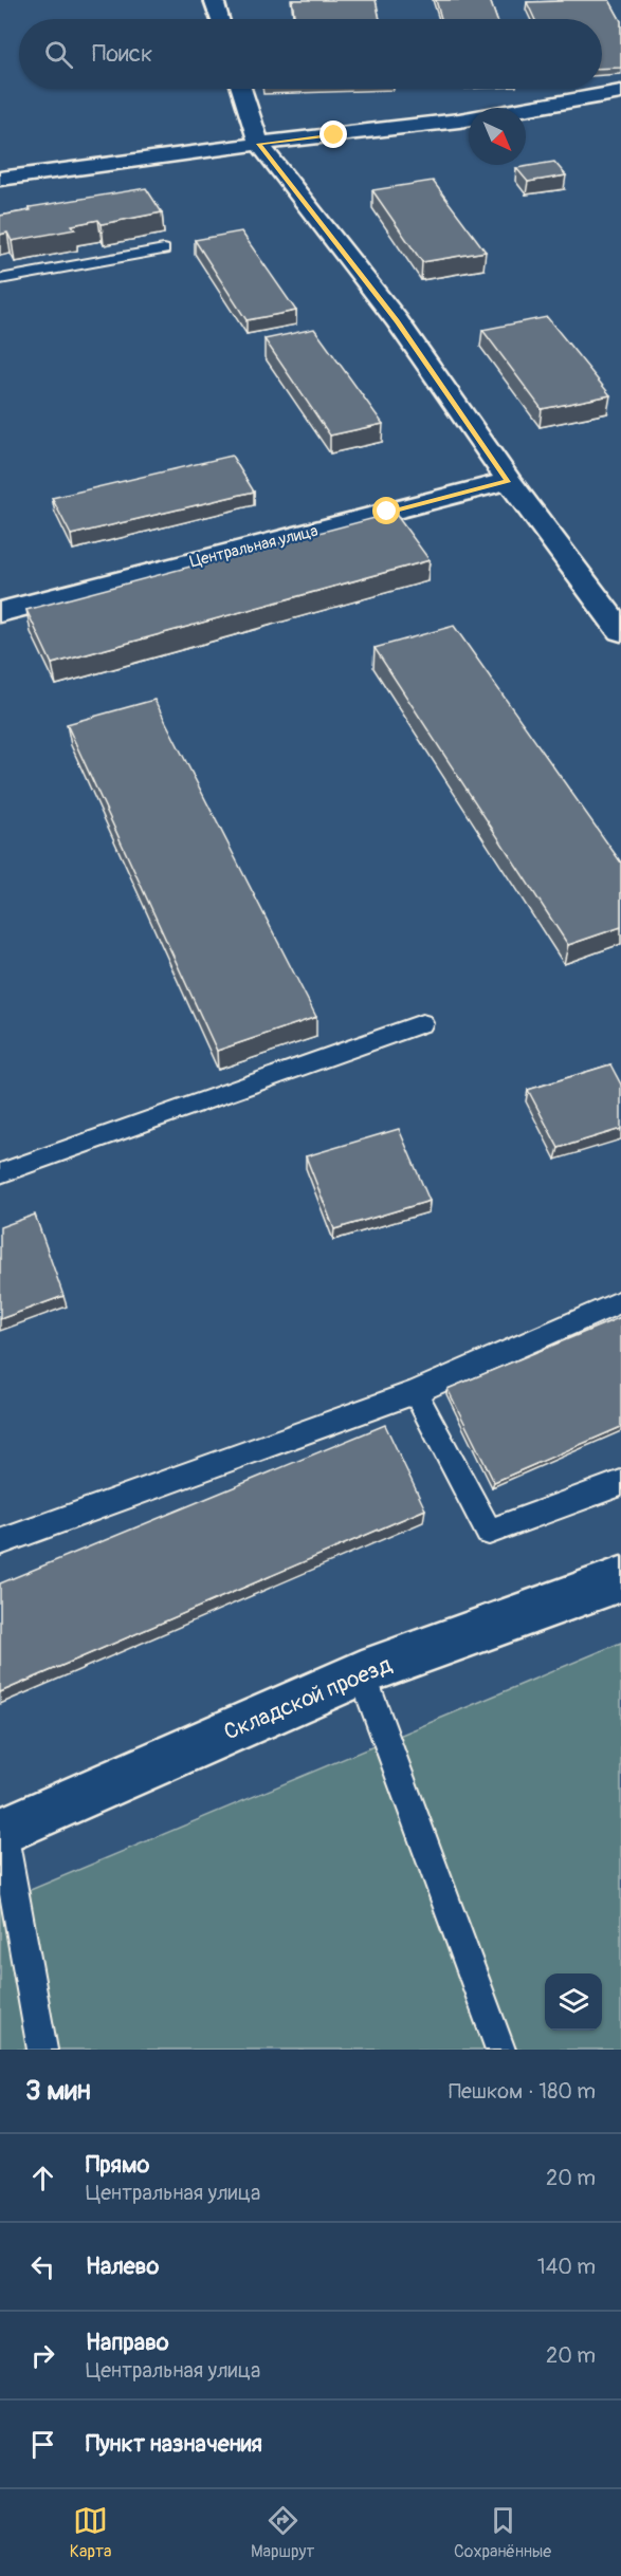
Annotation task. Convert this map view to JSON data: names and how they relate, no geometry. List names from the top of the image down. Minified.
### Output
{"streets":{"street":["Центральная улица","Складской проезд"]},"north":"bottom right","page":{"search":"Поиск","heading":["3 мин","Пешком · 180 m"],"list":[["Прямо","Центральная улица","20 m"],["Налево","140 m"],["Направо","Центральная улица","20 m"],"Пункт назначения"],"nav":["Карта","Маршрут","Сохранённые"]}}
